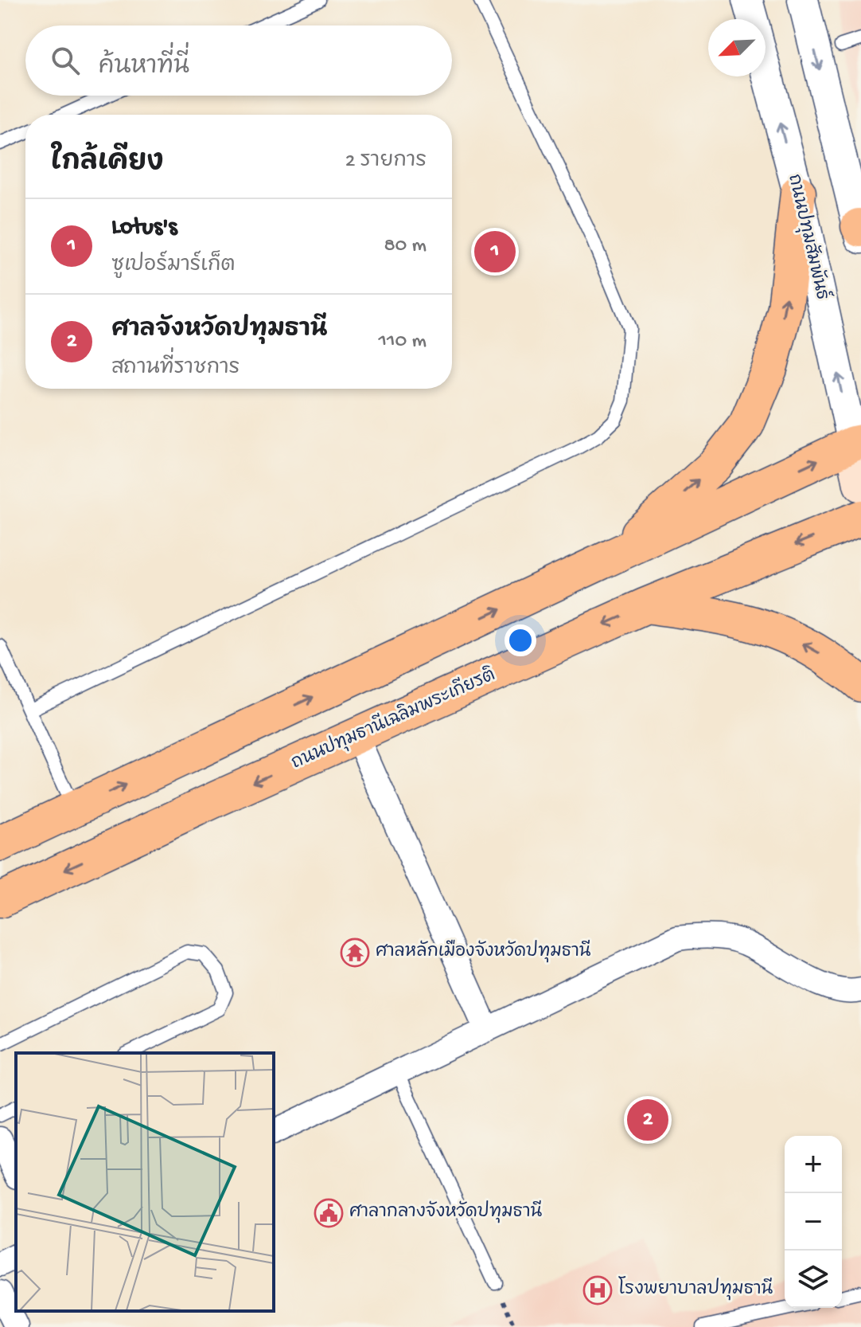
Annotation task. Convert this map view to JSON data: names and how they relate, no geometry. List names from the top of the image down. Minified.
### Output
{"streets":{"main road":["ถนนปทุมธานีเฉลิมพระเกียรติ"],"street":["ถนนปทุมสัมพันธ์"]},"places":{"temple":["ศาลหลักเมืองจังหวัดปทุมธานี"],"public building":["ศาลากลางจังหวัดปทุมธานี"],"hospital":["โรงพยาบาลปทุมธานี"]},"north":"bottom left","page":{"search":"ค้นหาที่นี่","heading":["ใกล้เคียง","2 รายการ"],"list":[{"mark":"1","name":"Lotus's","note":"ซูเปอร์มาร์เก็ต","value":"80 m"},{"mark":"2","name":"ศาลจังหวัดปทุมธานี","note":"สถานที่ราชการ","value":"110 m"}],"pins":["1","2"],"map_buttons":["+","−"]}}
